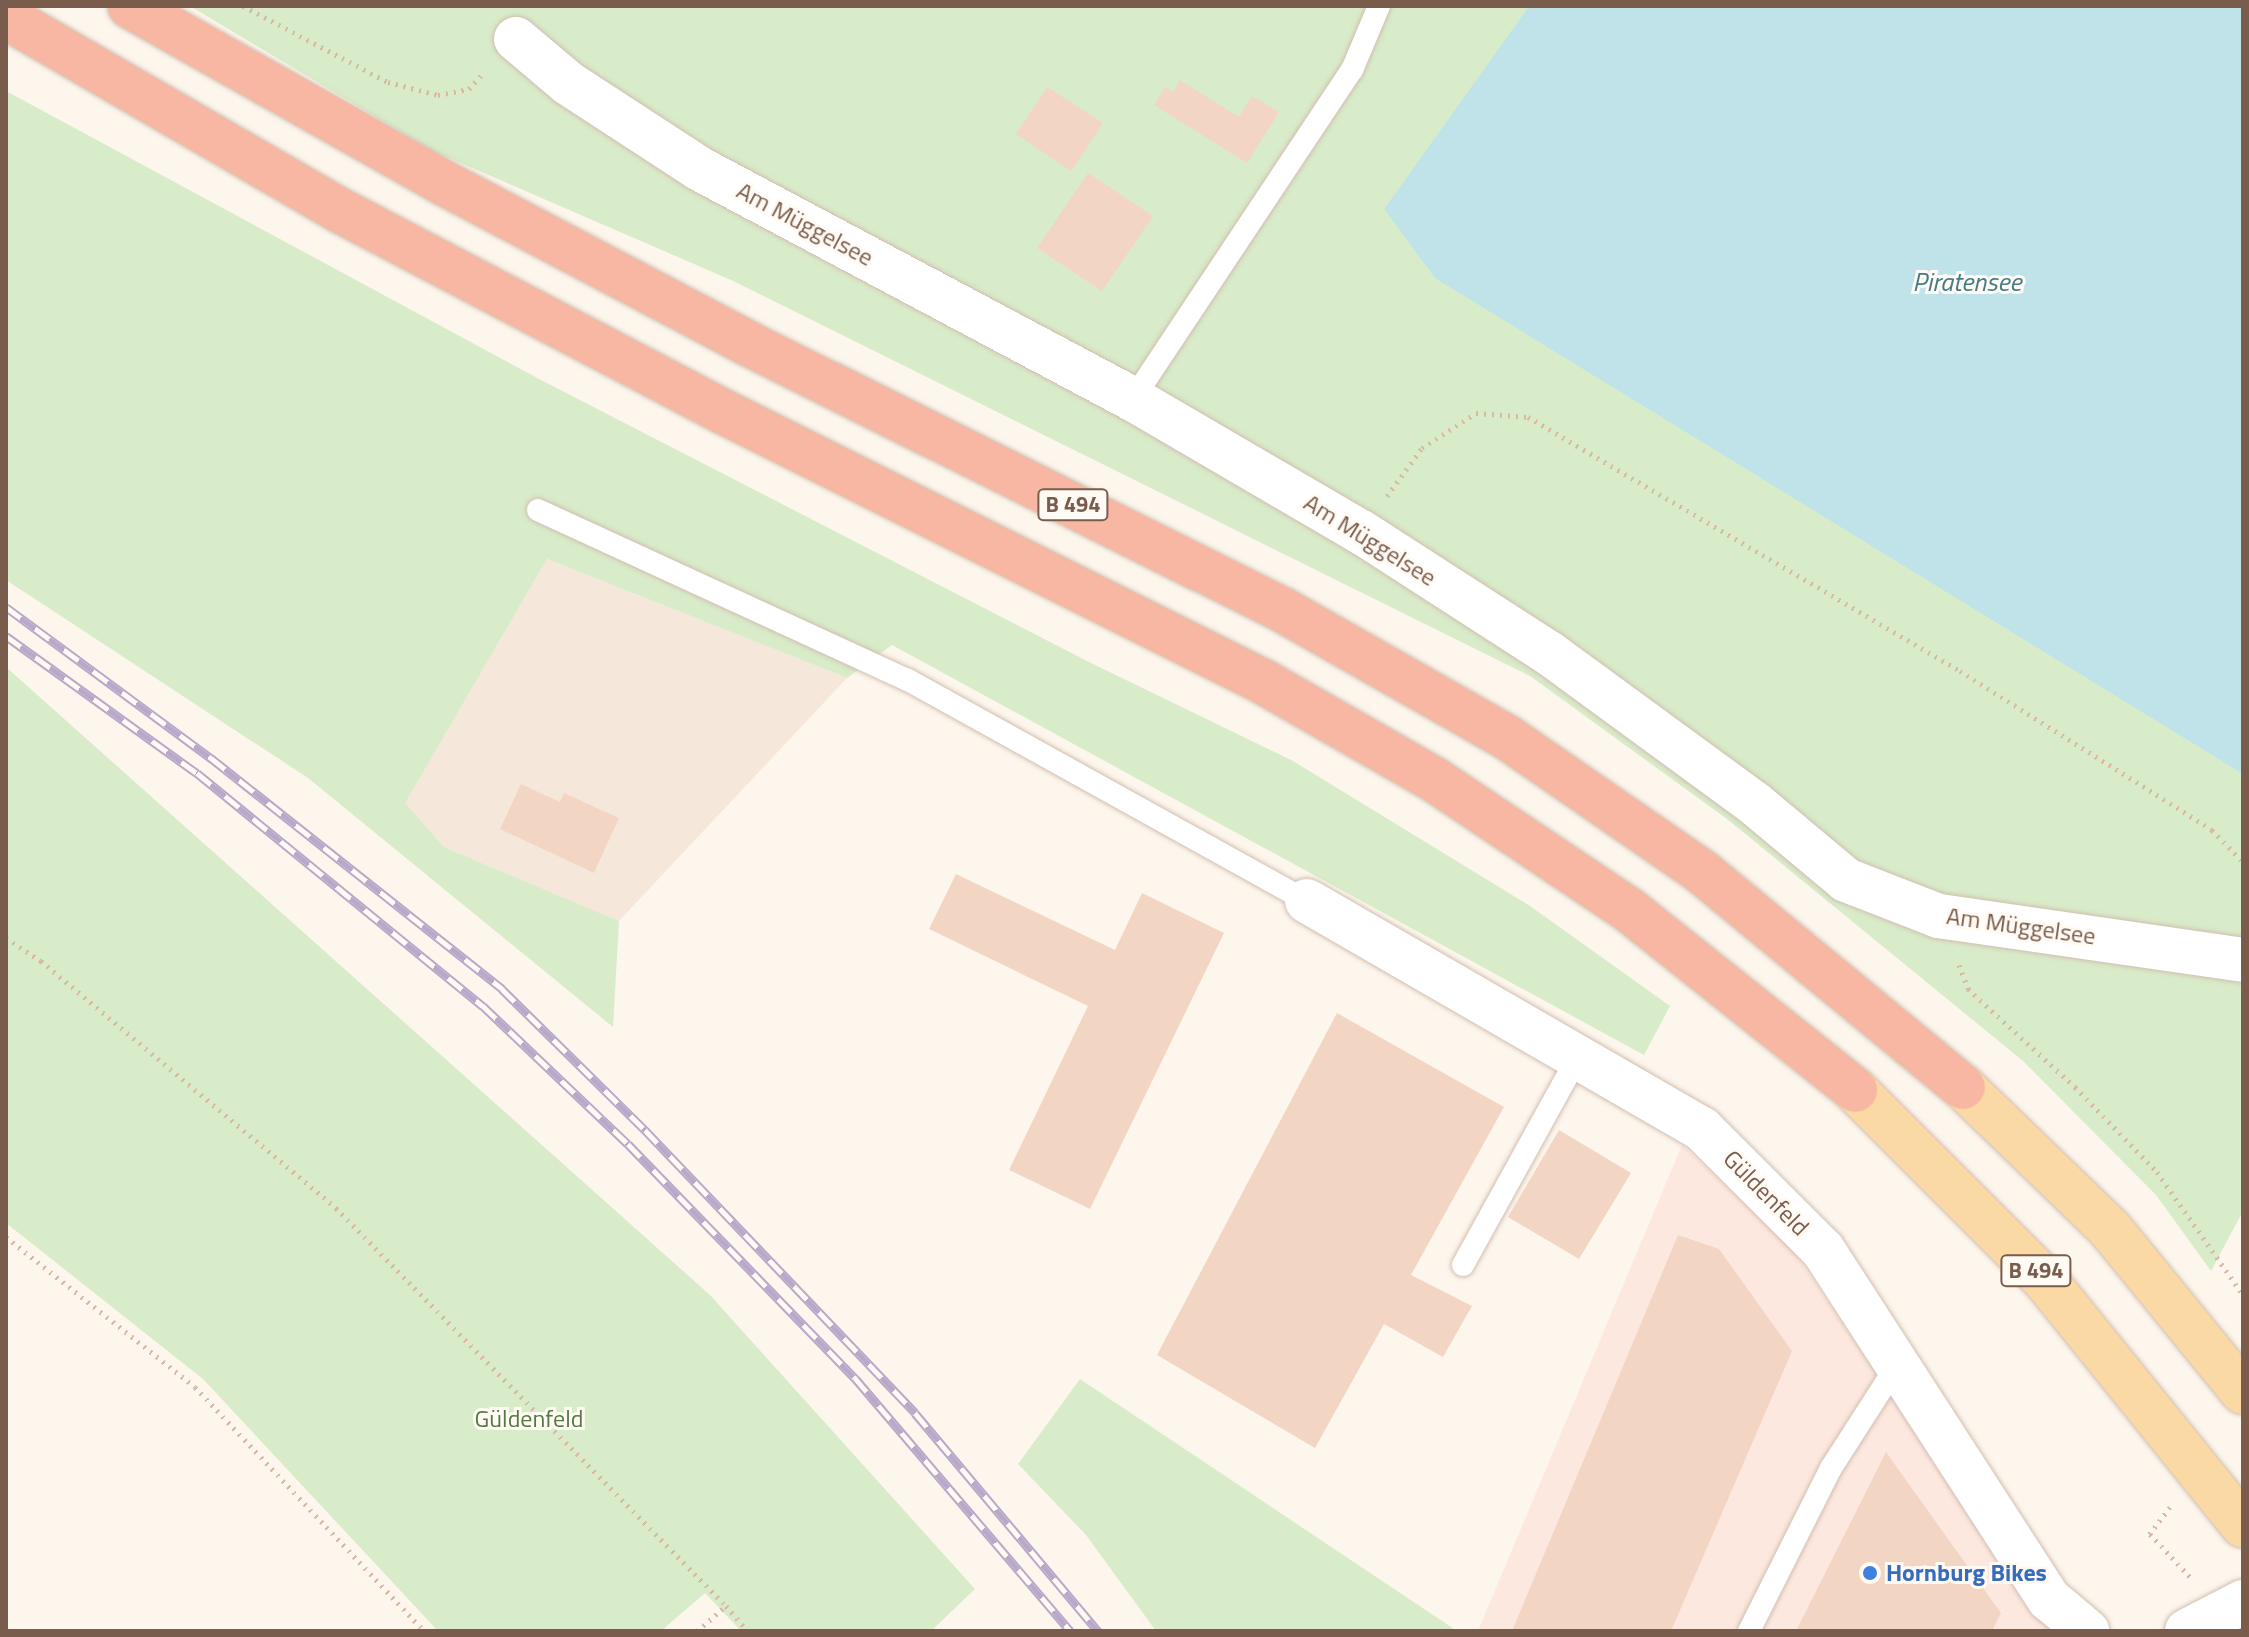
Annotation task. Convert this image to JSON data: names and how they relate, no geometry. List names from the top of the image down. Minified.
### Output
{"streets":{"highway":["B 494"],"street":["Am Müggelsee","Güldenfeld"]},"water":["Piratensee"],"parks":["Güldenfeld"],"places":["Hornburg Bikes"]}
